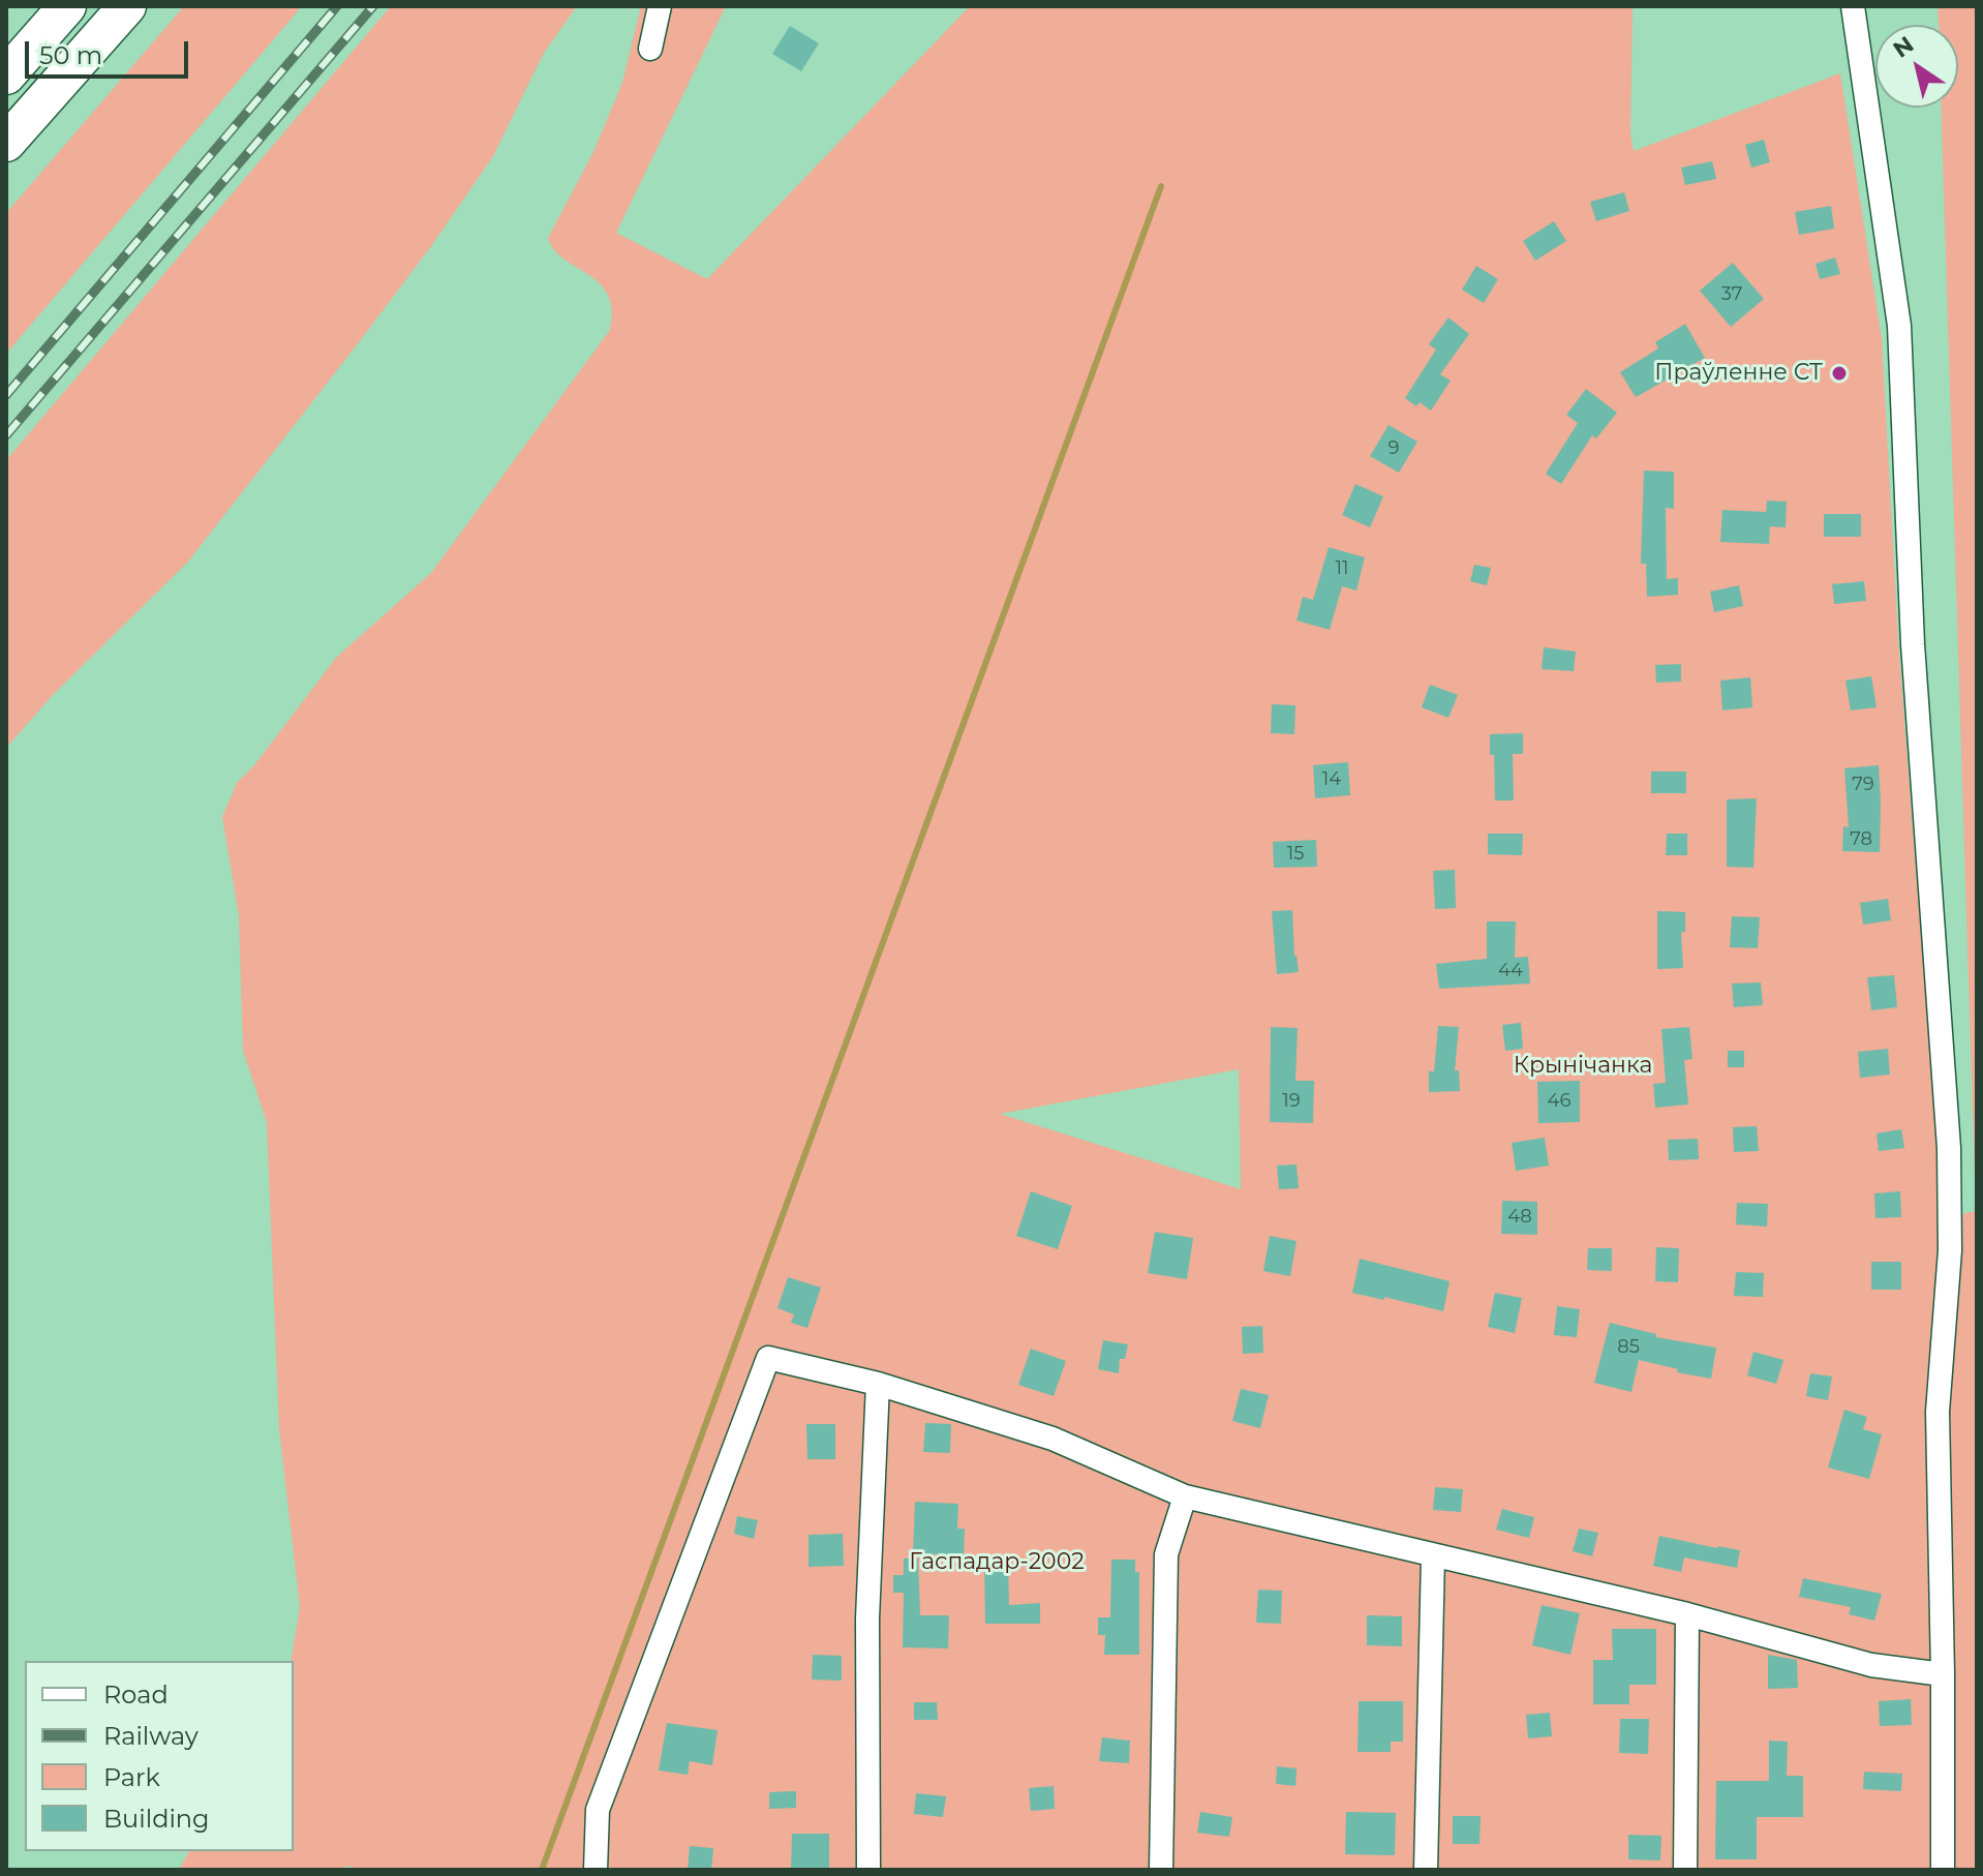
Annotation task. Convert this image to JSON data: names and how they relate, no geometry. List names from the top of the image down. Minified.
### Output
{"parks":["Крынічанка","Гаспадар-2002"],"places":["Праўленне СТ"],"house_numbers":["37","9","11","14","79","78","15","44","19","46","48","85"],"legend":["Road","Railway","Park","Building"],"scale_bar":"50 m","north":"top left"}
